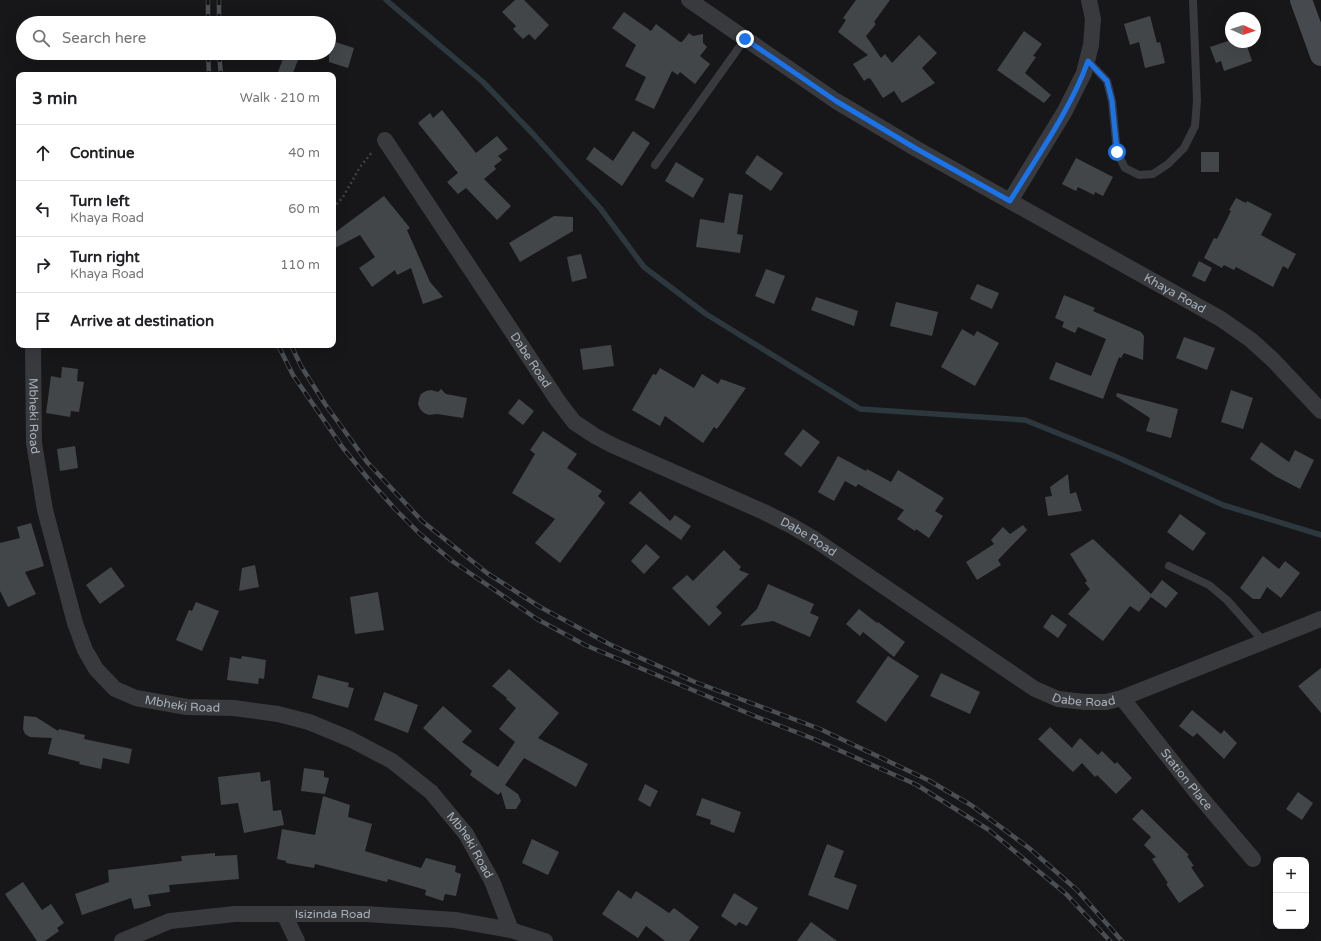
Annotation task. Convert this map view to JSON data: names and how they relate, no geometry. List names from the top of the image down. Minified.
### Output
{"streets":{"street":["Khaya Road","Dabe Road","Mbheki Road","Station Place","Isizinda Road"]},"crossings":[["Dabe Road","Station Place"],["Mbheki Road","Isizinda Road"]],"north":"right","page":{"search":"Search here","heading":["3 min","Walk · 210 m"],"list":[["Continue","40 m"],["Turn left","Khaya Road","60 m"],["Turn right","Khaya Road","110 m"],"Arrive at destination"],"map_buttons":["+","−"]}}
